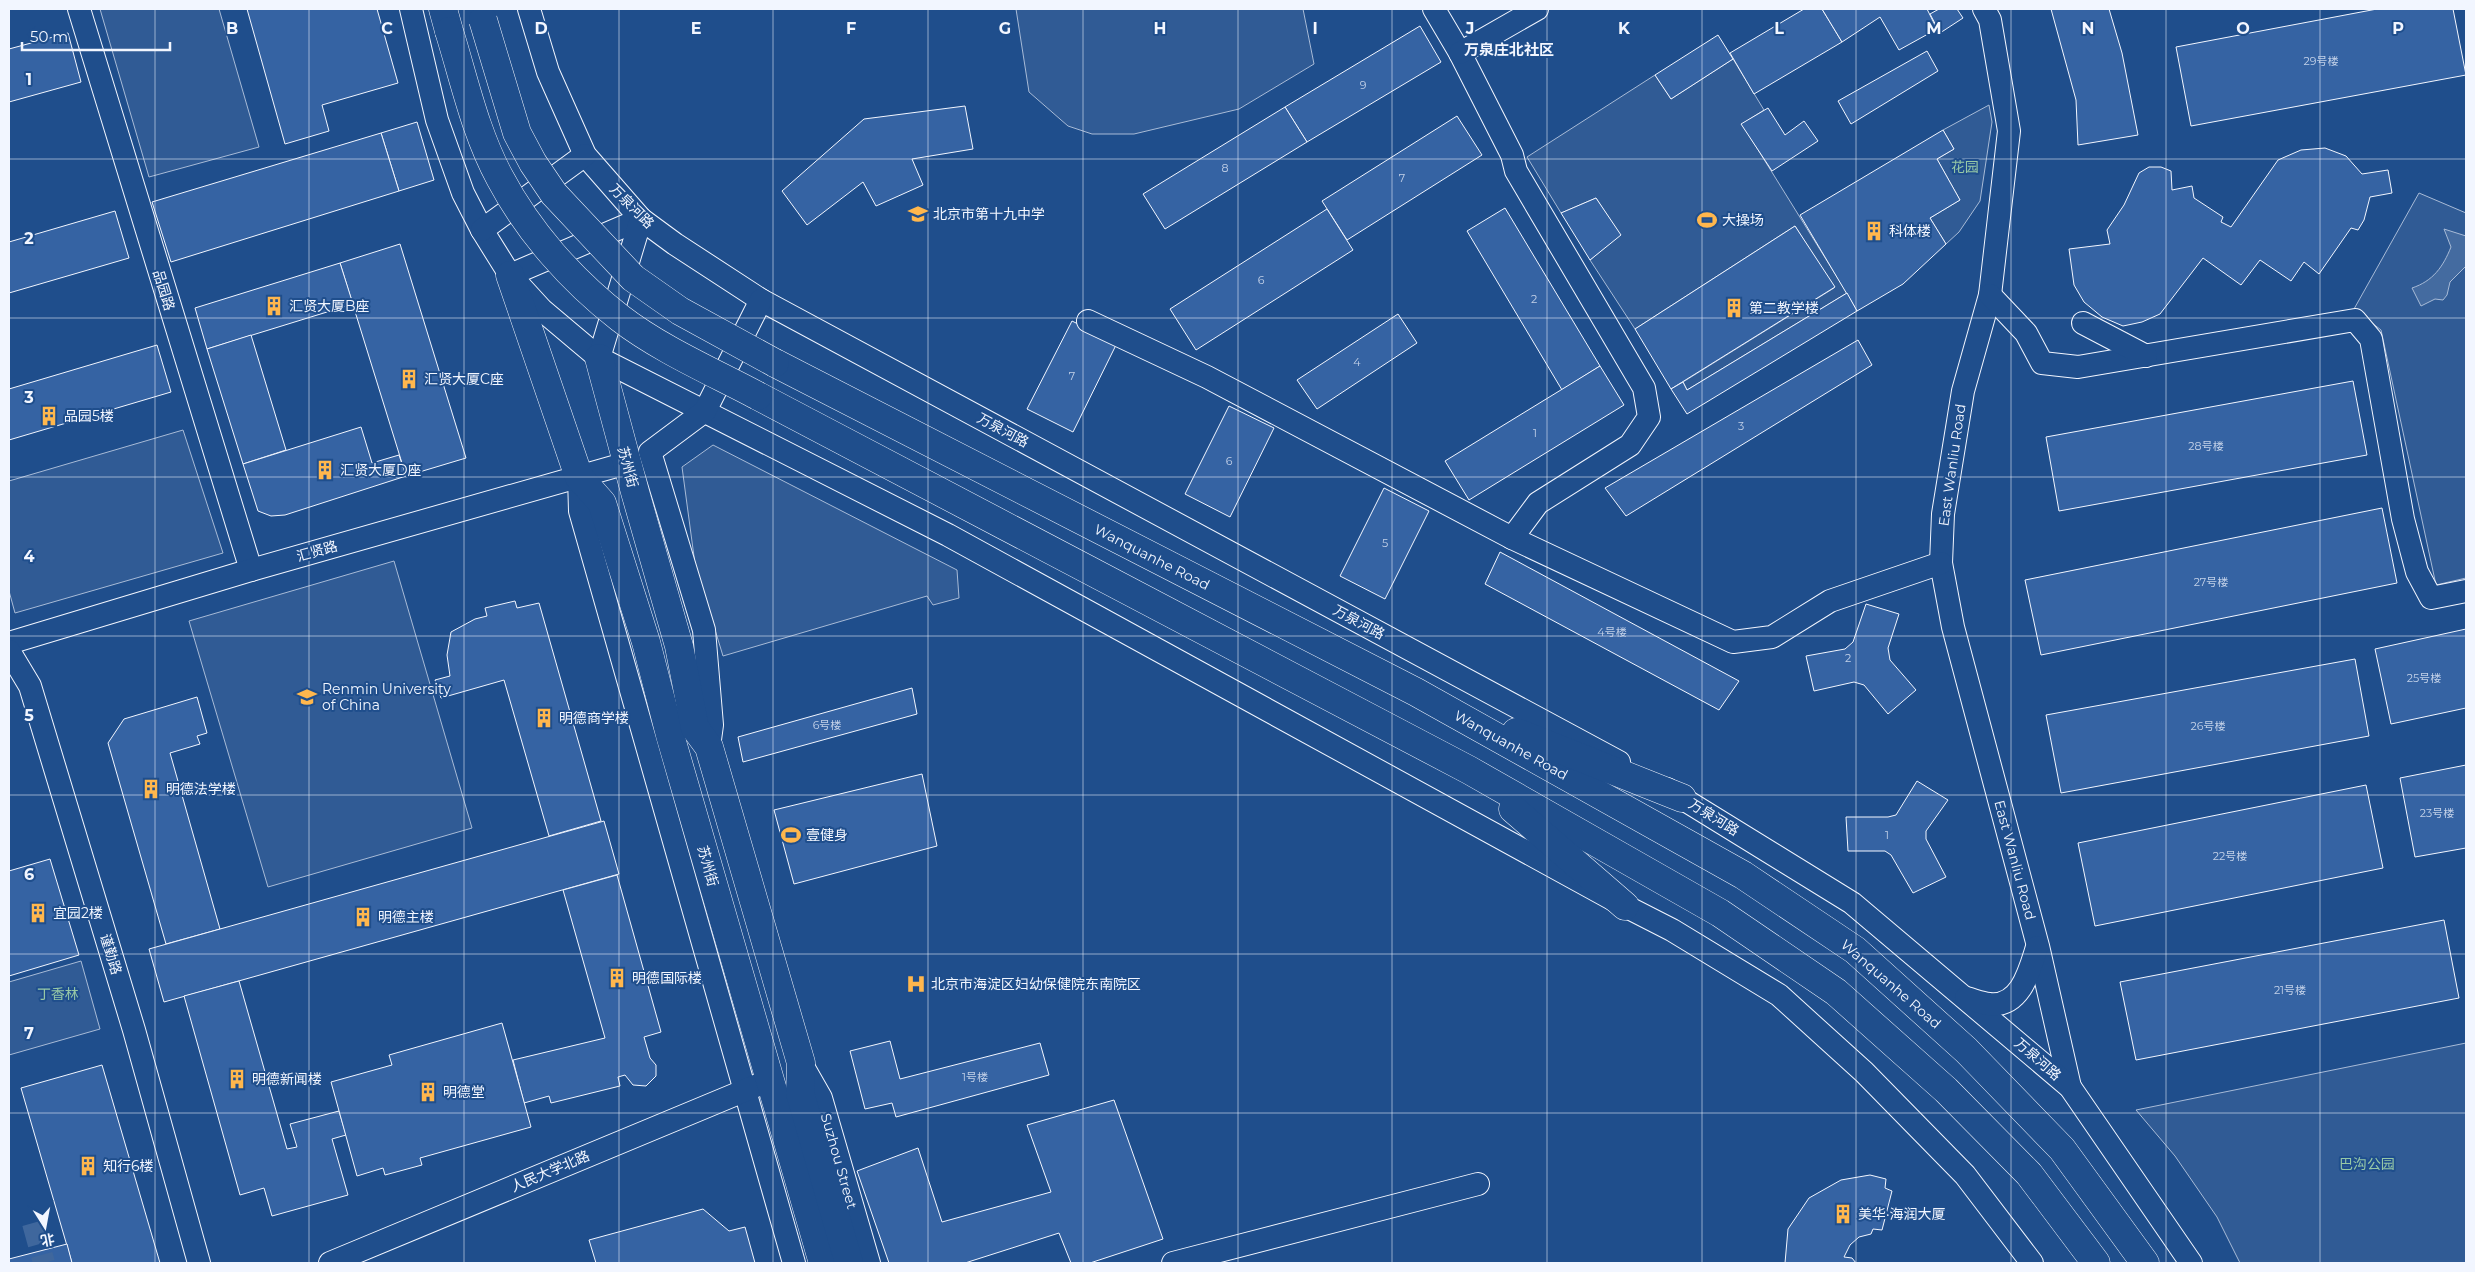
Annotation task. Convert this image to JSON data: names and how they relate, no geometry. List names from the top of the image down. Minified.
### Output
{"streets":{"main road":["苏州街","Wanquanhe Road"],"street":["万泉河路","品园路","East Wanliu Road","汇贤路","谨勤路","Suzhou Street","人民大学北路"]},"crossings":[["万泉河路","East Wanliu Road"],["品园路","汇贤路"],["苏州街","汇贤路"],["苏州街","Suzhou Street"],["苏州街","人民大学北路"]],"districts":["万泉庄北社区"],"parks":["花园","丁香林","巴沟公园"],"places":{"school or university":["北京市第十九中学","Renmin University of China"],"sports":["大操场","壹健身"],"building":["科体楼","汇贤大厦B座","第二教学楼","汇贤大厦C座","品园5楼","汇贤大厦D座","明德商学楼","明德法学楼","宜园2楼","明德主楼","明德国际楼","明德新闻楼","明德堂","知行6楼","美华·海润大厦"],"hospital":["北京市海淀区妇幼保健院东南院区"]},"house_numbers":["29号楼","9","8","7","6","2","4","7","3","1","28号楼","6","5","27号楼","4号楼","2","25号楼","6号楼","26号楼","23号楼","1","22号楼","21号楼","1号楼"],"scale_bar":"50 m","north":"bottom","grid":{"columns":["B","C","D","E","F","G","H","I","J","K","L","M","N","O","P"],"rows":["1","2","3","4","5","6","7"]}}
